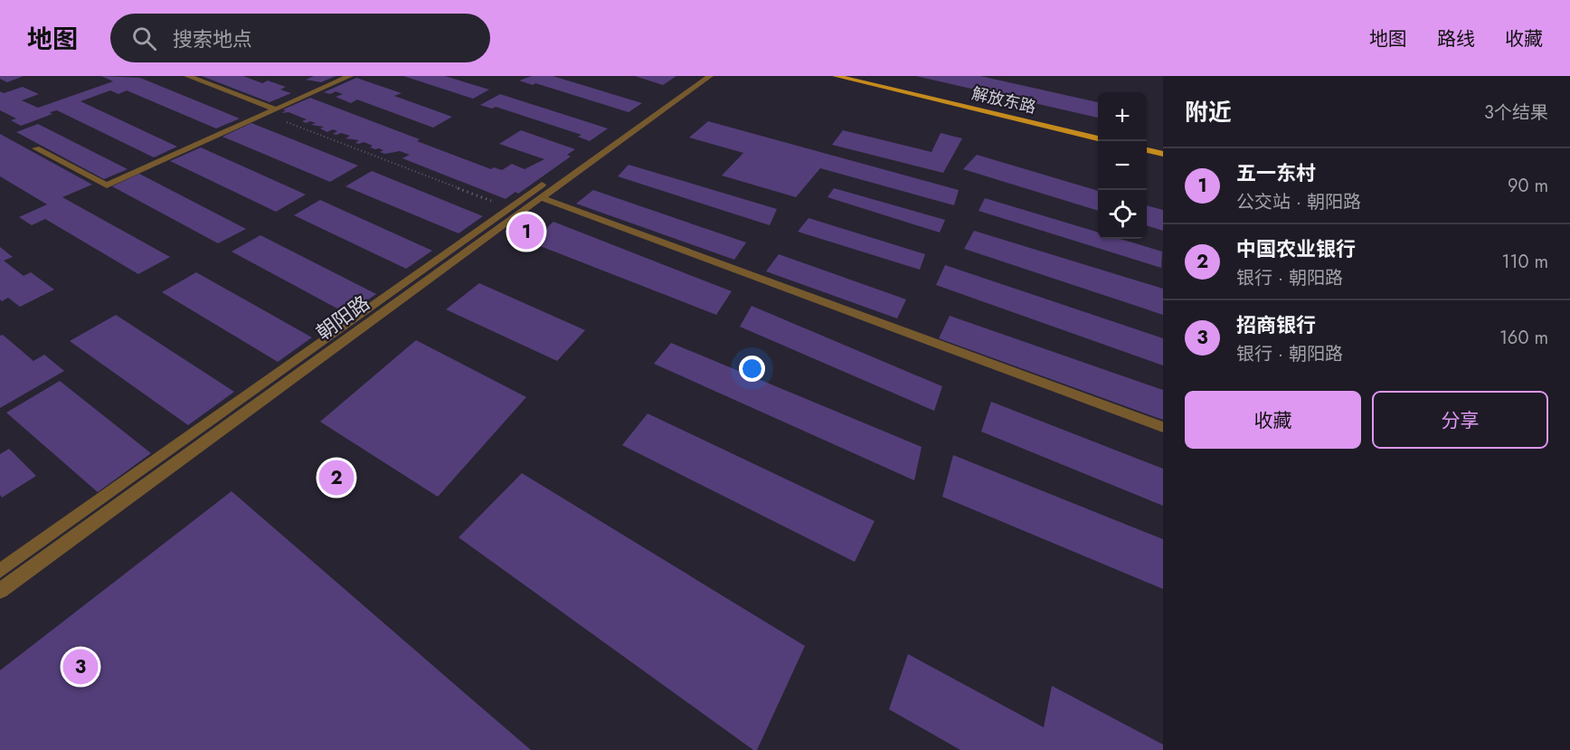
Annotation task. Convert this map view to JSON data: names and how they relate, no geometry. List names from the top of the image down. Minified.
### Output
{"streets":{"main road":["解放东路"],"street":["朝阳路"]},"page":{"header":"地图","search":"搜索地点","nav":["地图","路线","收藏"],"heading":["附近","3个结果"],"map_buttons":["+","−"],"list":[{"mark":"1","name":"五一东村","note":"公交站 · 朝阳路","value":"90 m"},{"mark":"2","name":"中国农业银行","note":"银行 · 朝阳路","value":"110 m"},{"mark":"3","name":"招商银行","note":"银行 · 朝阳路","value":"160 m"}],"pins":["1","2","3"],"buttons":["收藏","分享"]}}
